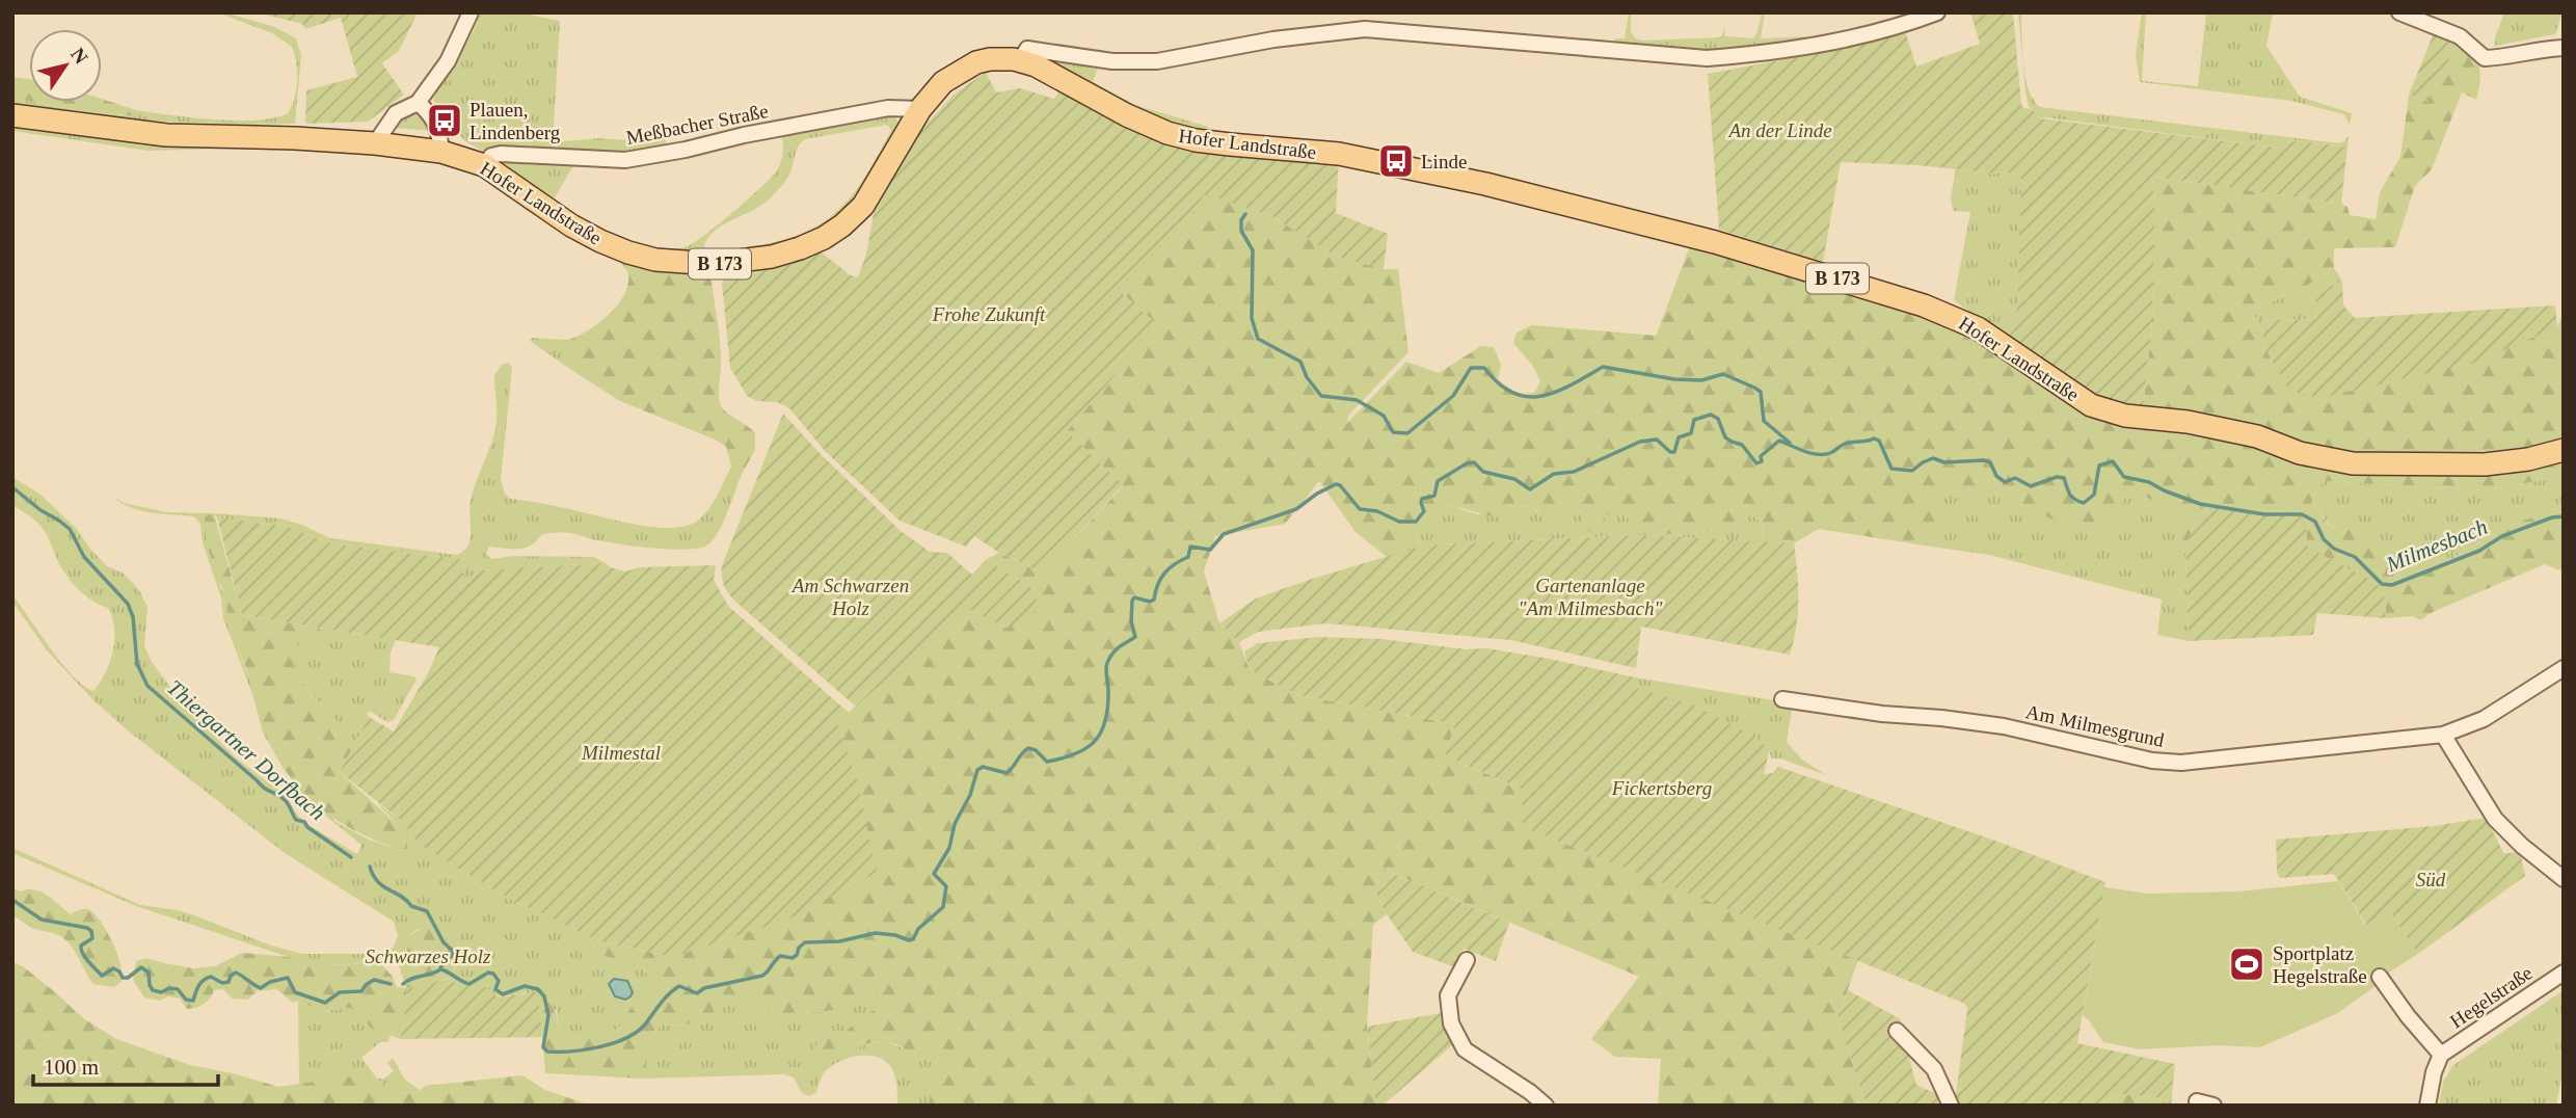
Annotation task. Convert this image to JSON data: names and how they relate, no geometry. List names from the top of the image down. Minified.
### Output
{"streets":{"main road":["Hofer Landstraße","B 173"],"street":["Meßbacher Straße","Am Milmesgrund","Hegelstraße"]},"crossings":[["Meßbacher Straße","Hofer Landstraße"]],"water":["Milmesbach","Thiergartner Dorfbach"],"parks":["An der Linde","Frohe Zukunft","Am Schwarzen Holz","Gartenanlage \"Am Milmesbach\"","Milmestal","Fickertsberg","Süd","Schwarzes Holz"],"places":{"bus stop":["Plauen, Lindenberg","Linde"],"sports":["Sportplatz Hegelstraße"]},"scale_bar":"100 m","north":"top right"}
